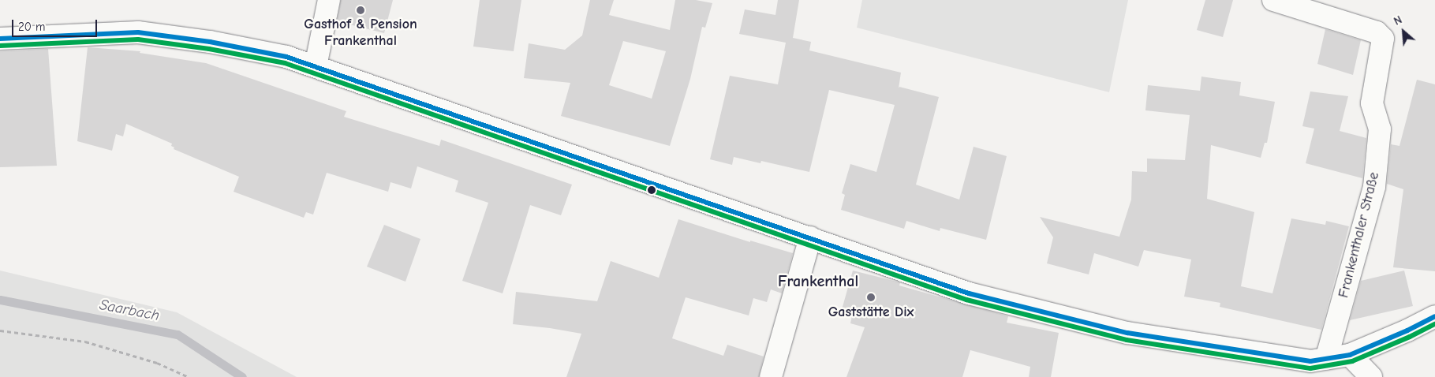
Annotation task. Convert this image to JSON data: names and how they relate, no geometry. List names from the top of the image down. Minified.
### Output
{"streets":{"main road":["Frankenthaler Straße"]},"districts":["Frankenthal"],"water":["Saarbach"],"places":["Gasthof & Pension Frankenthal","Gaststätte Dix"],"scale_bar":"20 m","north":"top left"}
